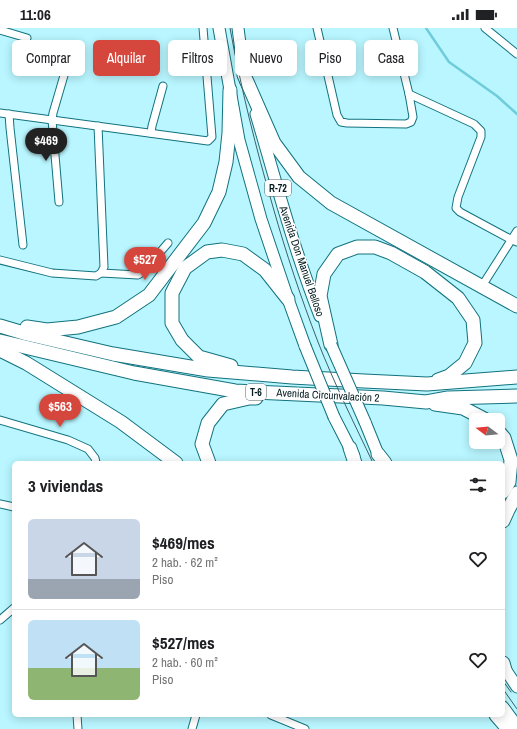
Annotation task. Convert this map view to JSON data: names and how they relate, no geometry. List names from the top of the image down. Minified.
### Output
{"streets":{"highway":["T-6","Avenida Circunvalación 2"],"main road":["R-72","Avenida Don Manuel Belloso"]},"north":"left","page":{"status":"11:06","chip":["Comprar","Alquilar","Filtros","Nuevo","Piso","Casa"],"price":["$469","$527","$563"],"heading":"3 viviendas","list":[{"name":"$469/mes","note":"2 hab. · 62 m² · Piso"},{"name":"$527/mes","note":"2 hab. · 60 m² · Piso"}]}}
